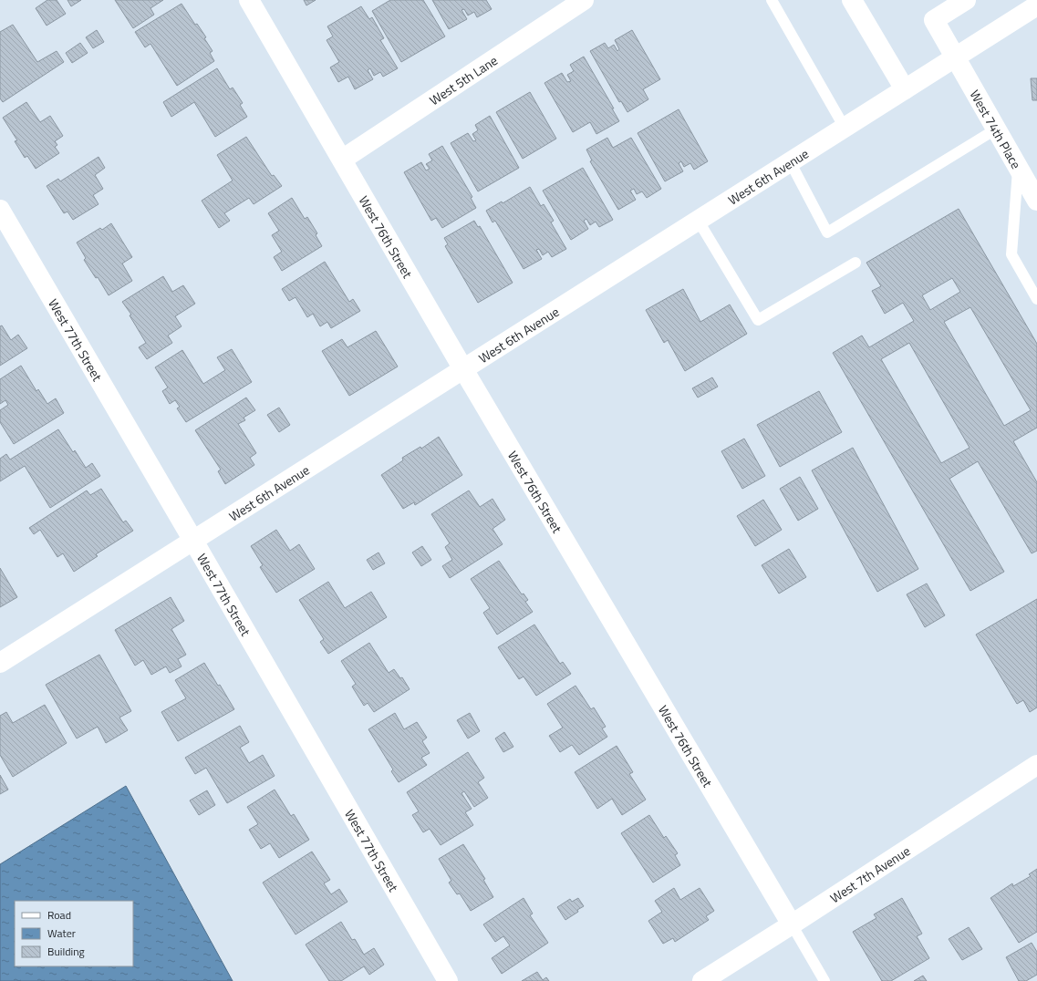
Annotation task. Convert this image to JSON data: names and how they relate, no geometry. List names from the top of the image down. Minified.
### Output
{"streets":{"street":["West 5th Lane","West 74th Place","West 6th Avenue","West 76th Street","West 77th Street","West 7th Avenue"]},"crossings":[["West 5th Lane","West 76th Street"],["West 74th Place","West 6th Avenue"],["West 6th Avenue","West 76th Street"],["West 6th Avenue","West 77th Street"],["West 76th Street","West 7th Avenue"]],"legend":["Road","Water","Building"]}
